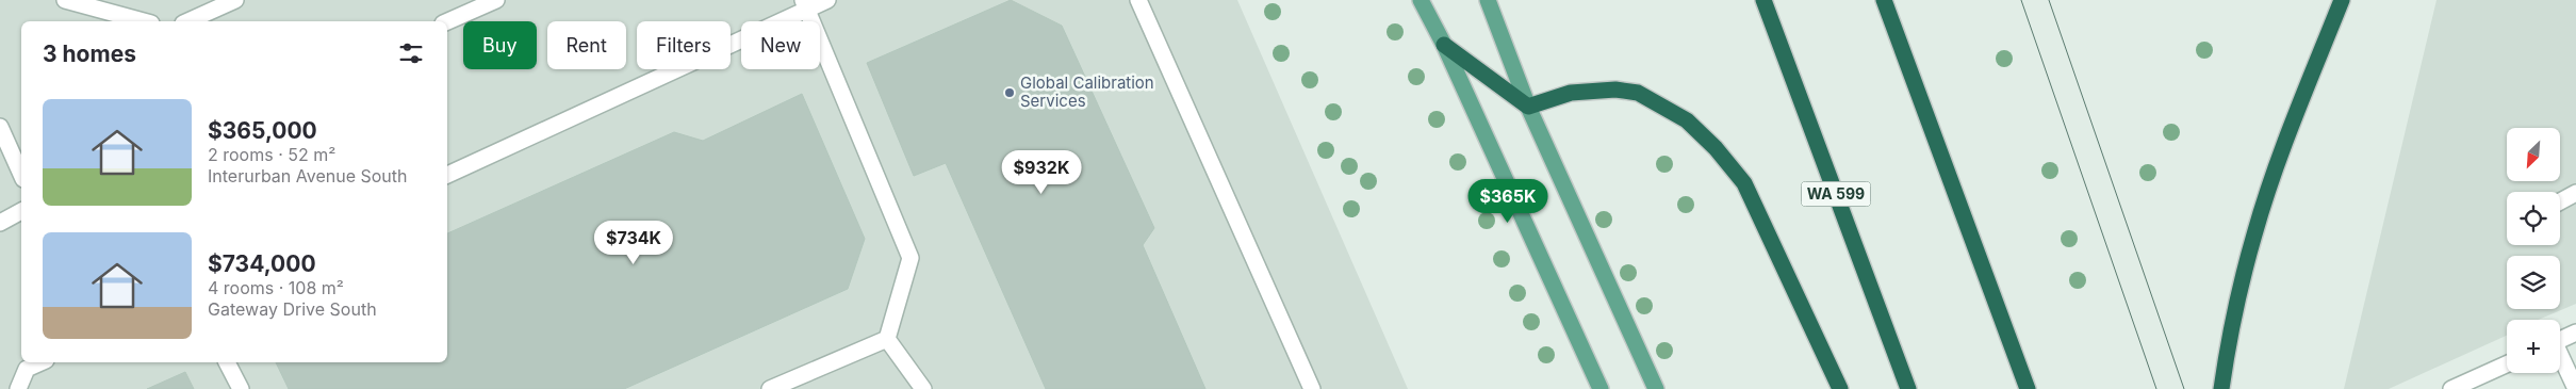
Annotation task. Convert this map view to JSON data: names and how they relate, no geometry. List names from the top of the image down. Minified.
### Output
{"streets":{"highway":["WA 599"]},"places":["Global Calibration Services"],"north":"bottom left","page":{"chip":["Buy","Rent","Filters","New"],"heading":"3 homes","list":[{"name":"$365,000","note":"2 rooms · 52 m² · Interurban Avenue South"},{"name":"$734,000","note":"4 rooms · 108 m² · Gateway Drive South"}],"map_buttons":"+","price":["$932K","$365K","$734K"]}}
